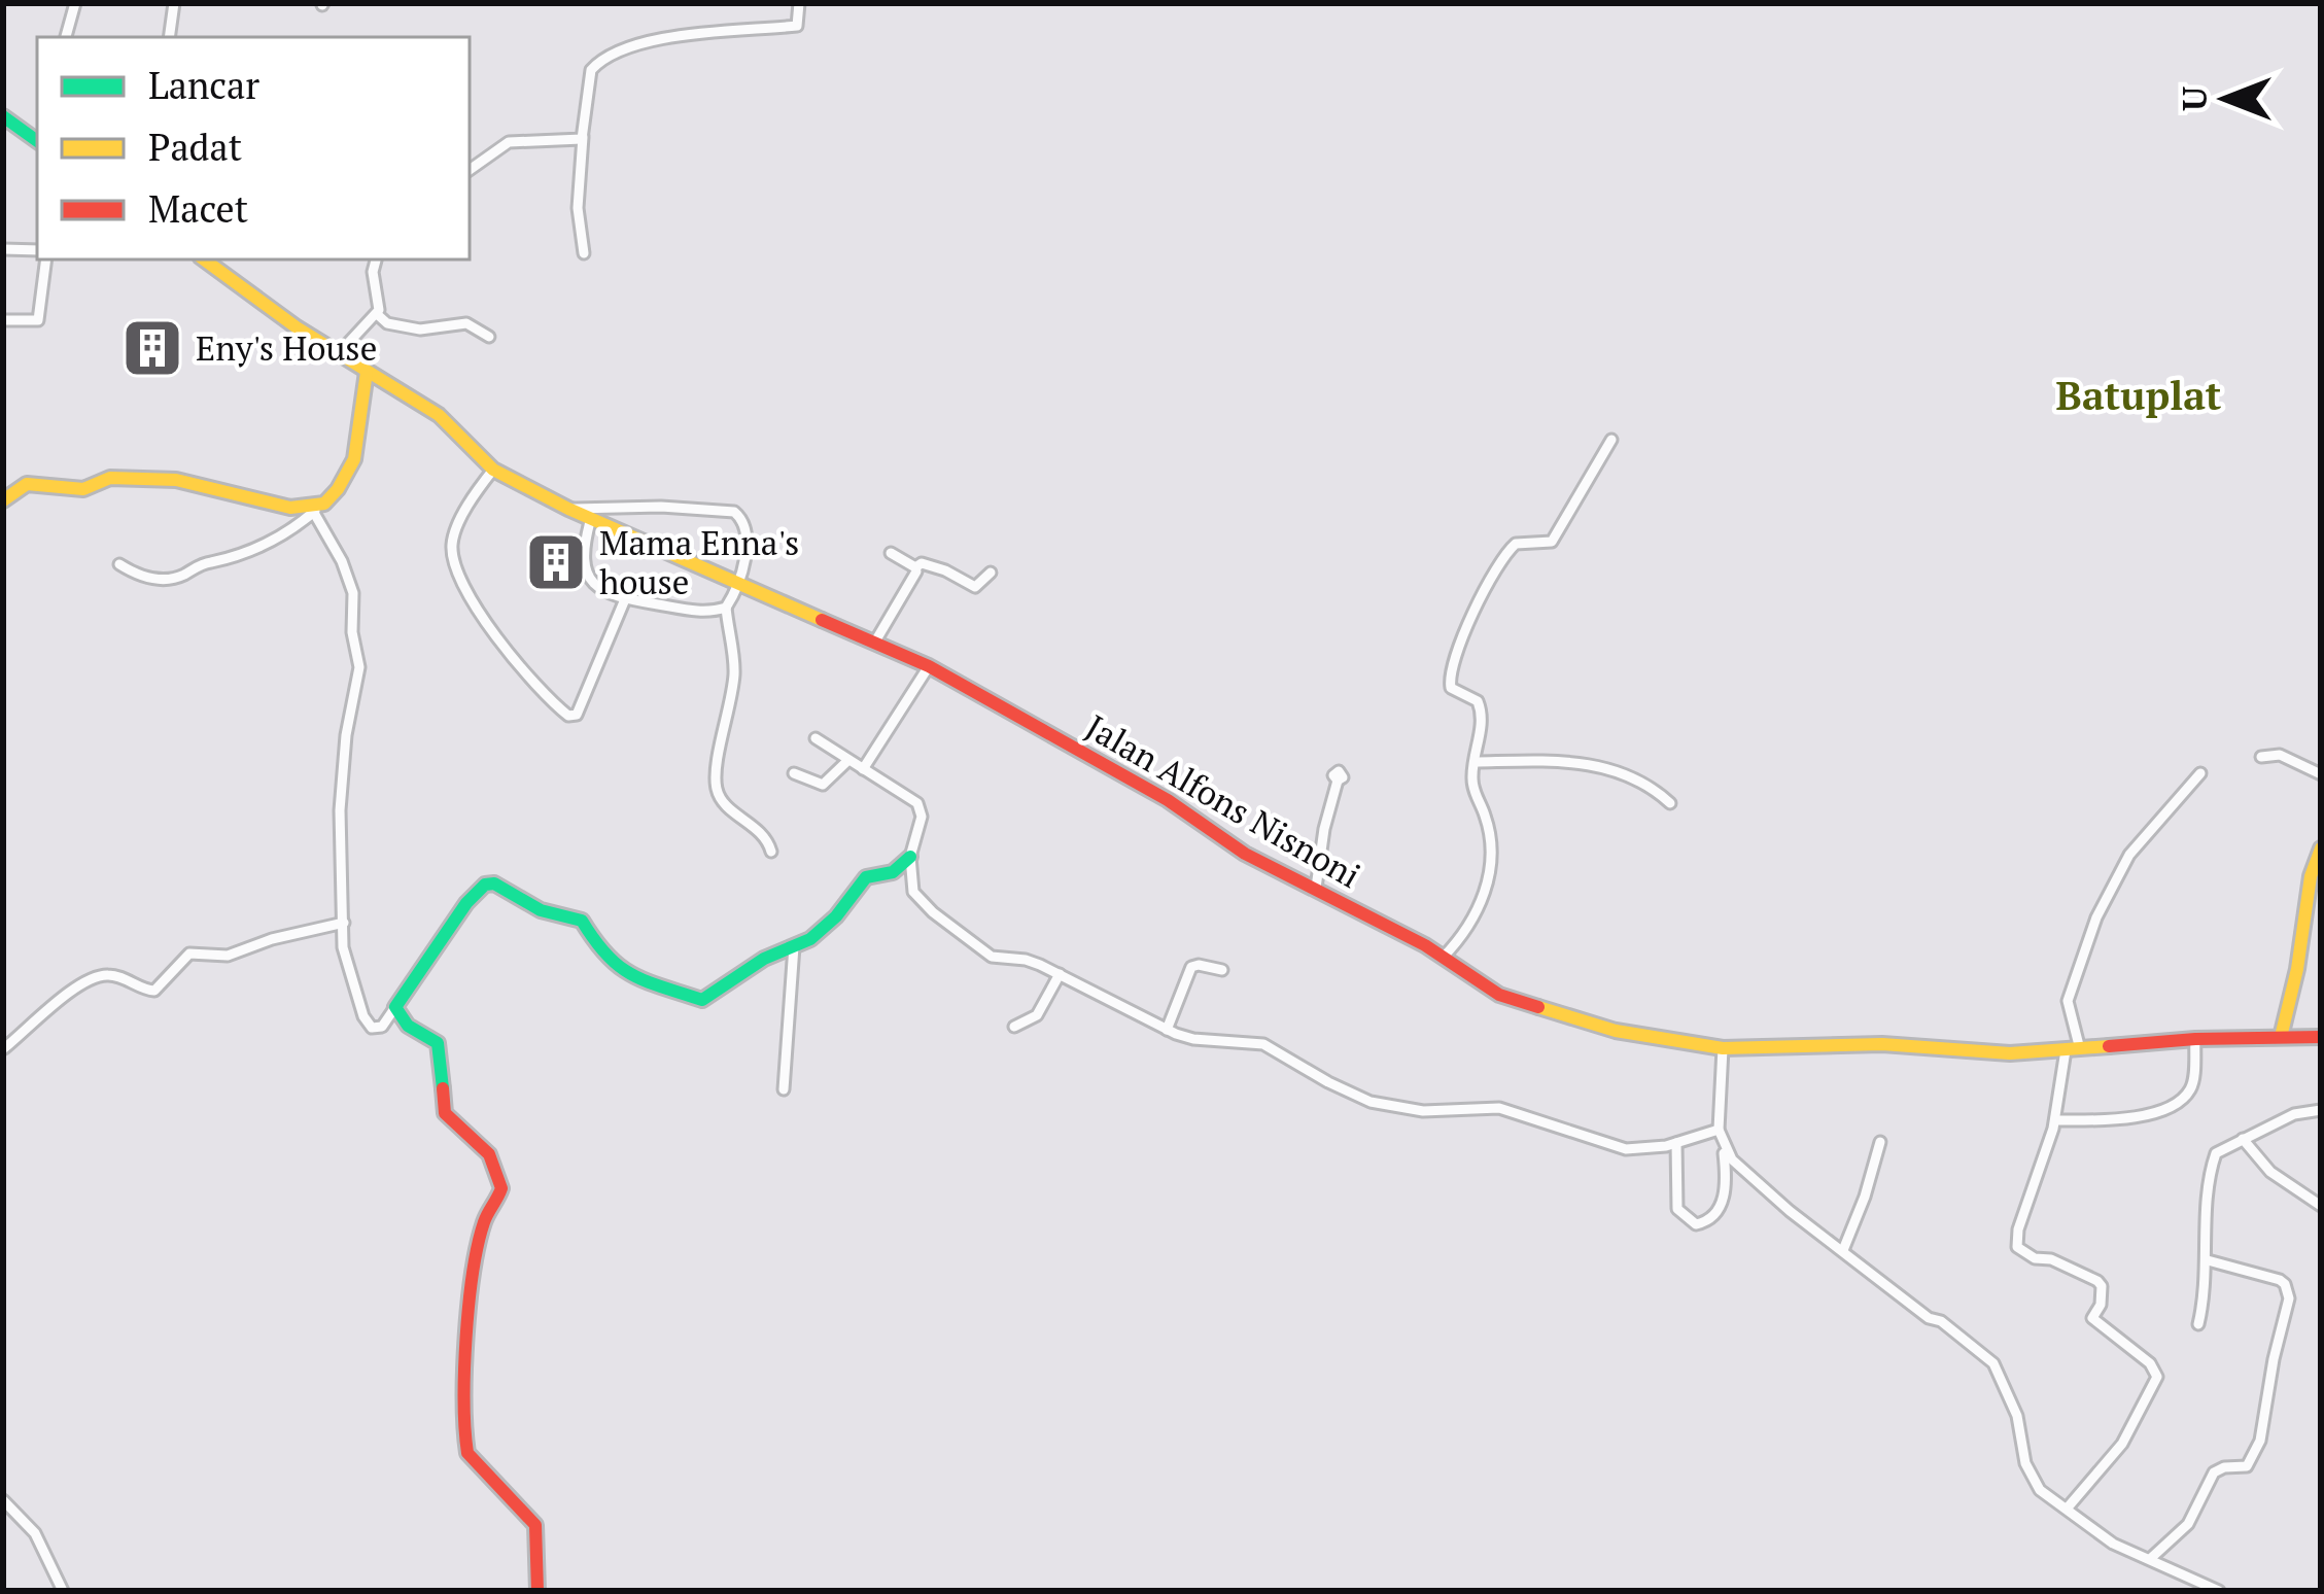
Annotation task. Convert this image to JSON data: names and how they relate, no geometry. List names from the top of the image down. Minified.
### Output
{"streets":{"main road":["Jalan Alfons Nisnoni"]},"districts":["Batuplat"],"places":{"building":["Eny's House","Mama Enna's house"]},"legend":["Lancar","Padat","Macet"],"north":"left"}
